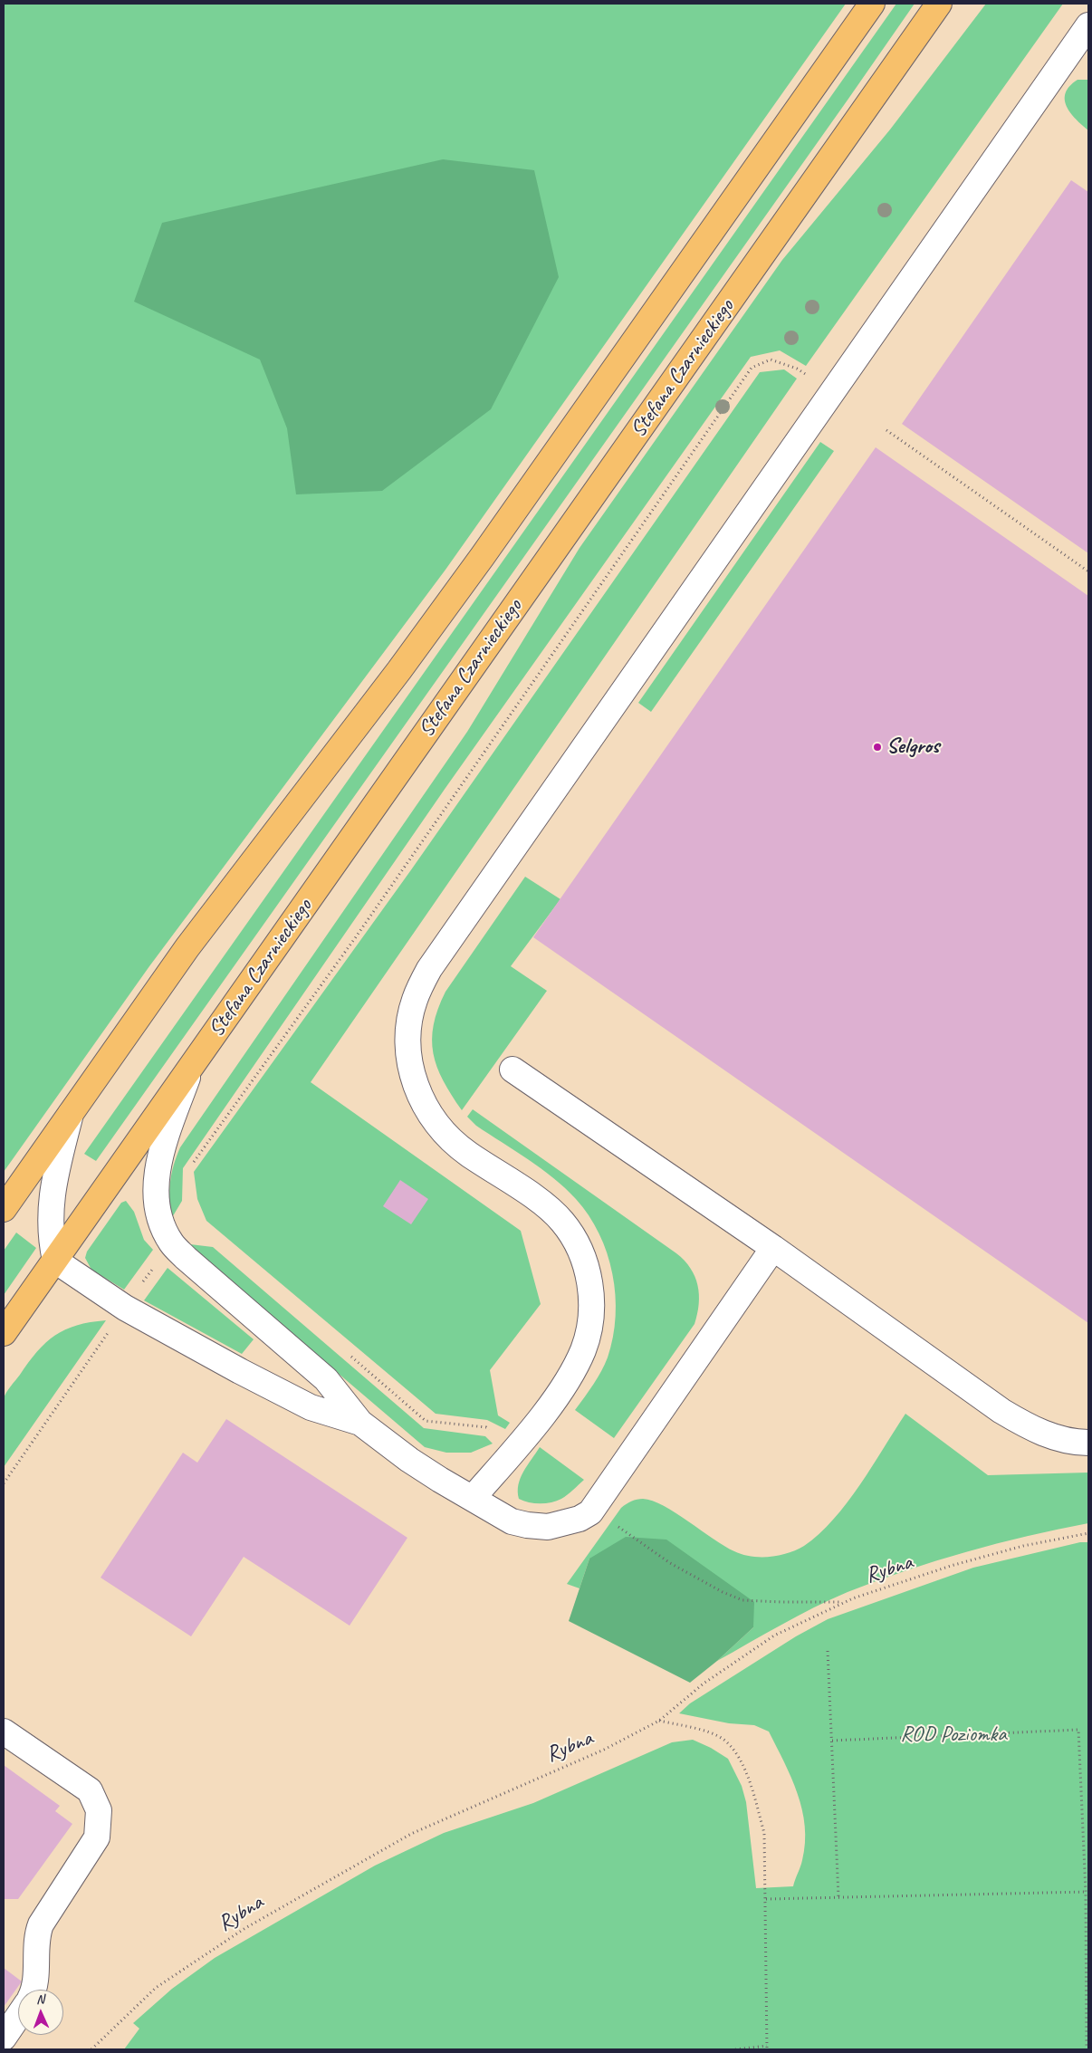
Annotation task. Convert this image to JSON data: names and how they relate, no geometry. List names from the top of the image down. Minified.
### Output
{"streets":{"main road":["Stefana Czarnieckiego"],"path":["Rybna"]},"parks":["ROD Poziomka"],"places":["Selgros"],"north":"top"}
